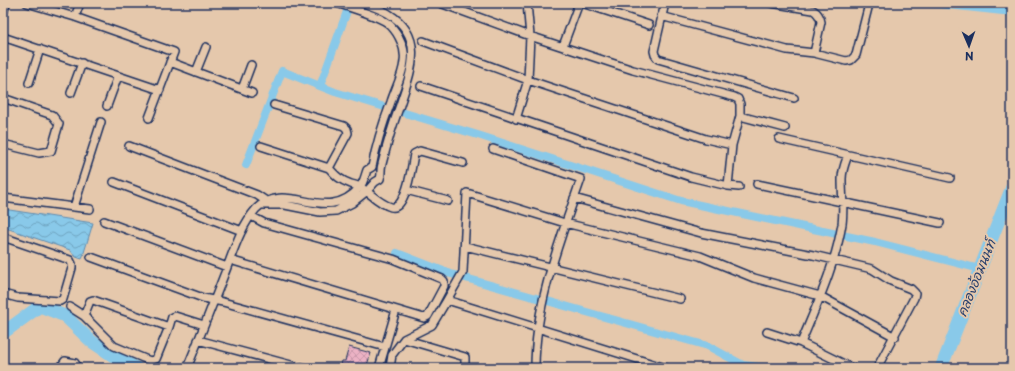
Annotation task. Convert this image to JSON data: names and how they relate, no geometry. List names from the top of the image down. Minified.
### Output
{"water":["คลองอ้อมนนท์"],"north":"bottom"}
